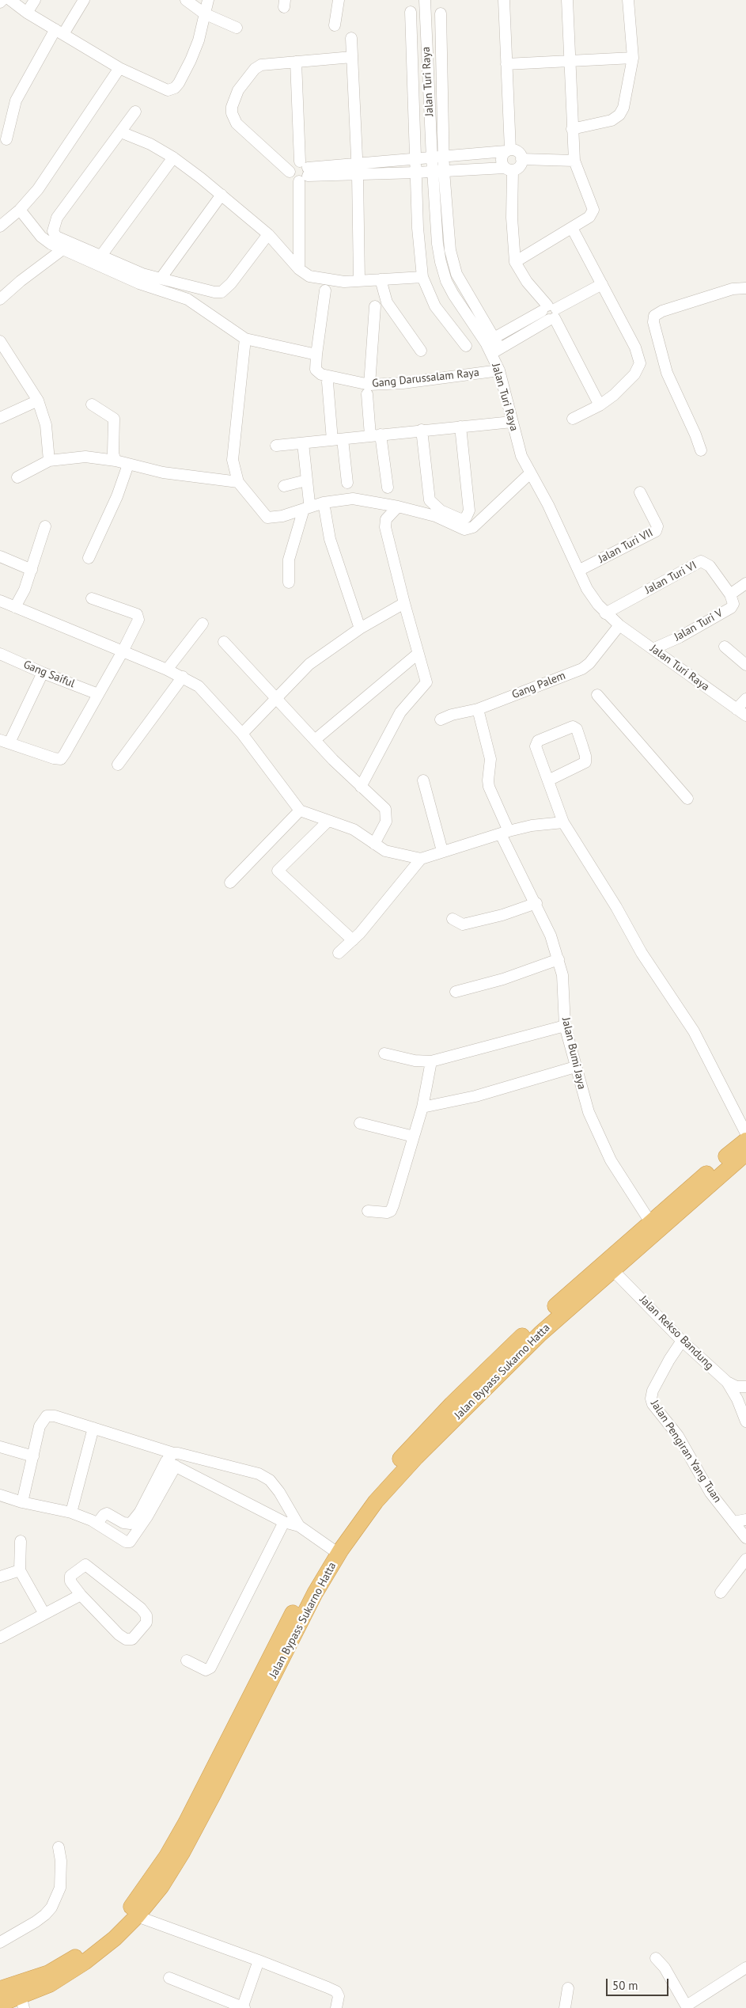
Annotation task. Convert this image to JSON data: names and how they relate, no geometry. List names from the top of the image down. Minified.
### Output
{"streets":{"highway":["Jalan Bypass Sukarno Hatta"],"street":["Jalan Turi Raya","Gang Darussalam Raya","Jalan Turi VII","Jalan Turi VI","Jalan Turi V","Gang Saiful","Gang Palem","Jalan Bumi Jaya","Jalan Rekso Bandung","Jalan Pengiran Yang Tuan"]},"crossings":[["Jalan Turi Raya","Gang Darussalam Raya"],["Jalan Turi Raya","Jalan Turi VII"],["Jalan Turi Raya","Jalan Turi VI"],["Jalan Turi Raya","Jalan Turi V"],["Jalan Turi Raya","Gang Palem"],["Jalan Turi VI","Jalan Turi V"],["Gang Palem","Jalan Bumi Jaya"],["Jalan Bumi Jaya","Jalan Bypass Sukarno Hatta"],["Jalan Rekso Bandung","Jalan Bypass Sukarno Hatta"],["Jalan Rekso Bandung","Jalan Pengiran Yang Tuan"]],"scale_bar":"50 m"}
